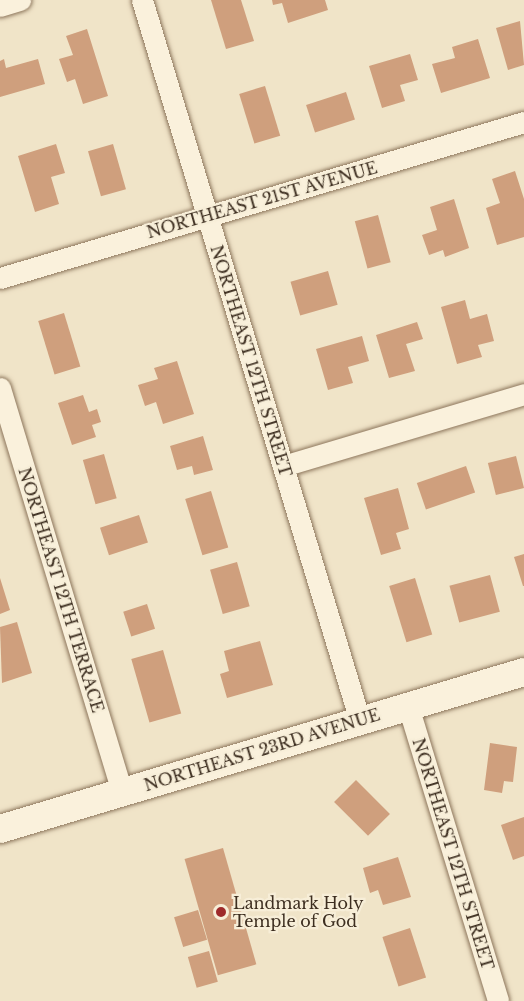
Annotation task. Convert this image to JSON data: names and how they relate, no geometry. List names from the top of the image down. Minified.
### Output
{"streets":{"main road":["NORTHEAST 23RD AVENUE"],"street":["NORTHEAST 21ST AVENUE","NORTHEAST 12TH STREET","NORTHEAST 12TH TERRACE"]},"crossings":[["NORTHEAST 21ST AVENUE","NORTHEAST 12TH STREET"],["NORTHEAST 12TH STREET","NORTHEAST 23RD AVENUE"],["NORTHEAST 12TH TERRACE","NORTHEAST 23RD AVENUE"]],"places":["Landmark Holy Temple of God"]}
